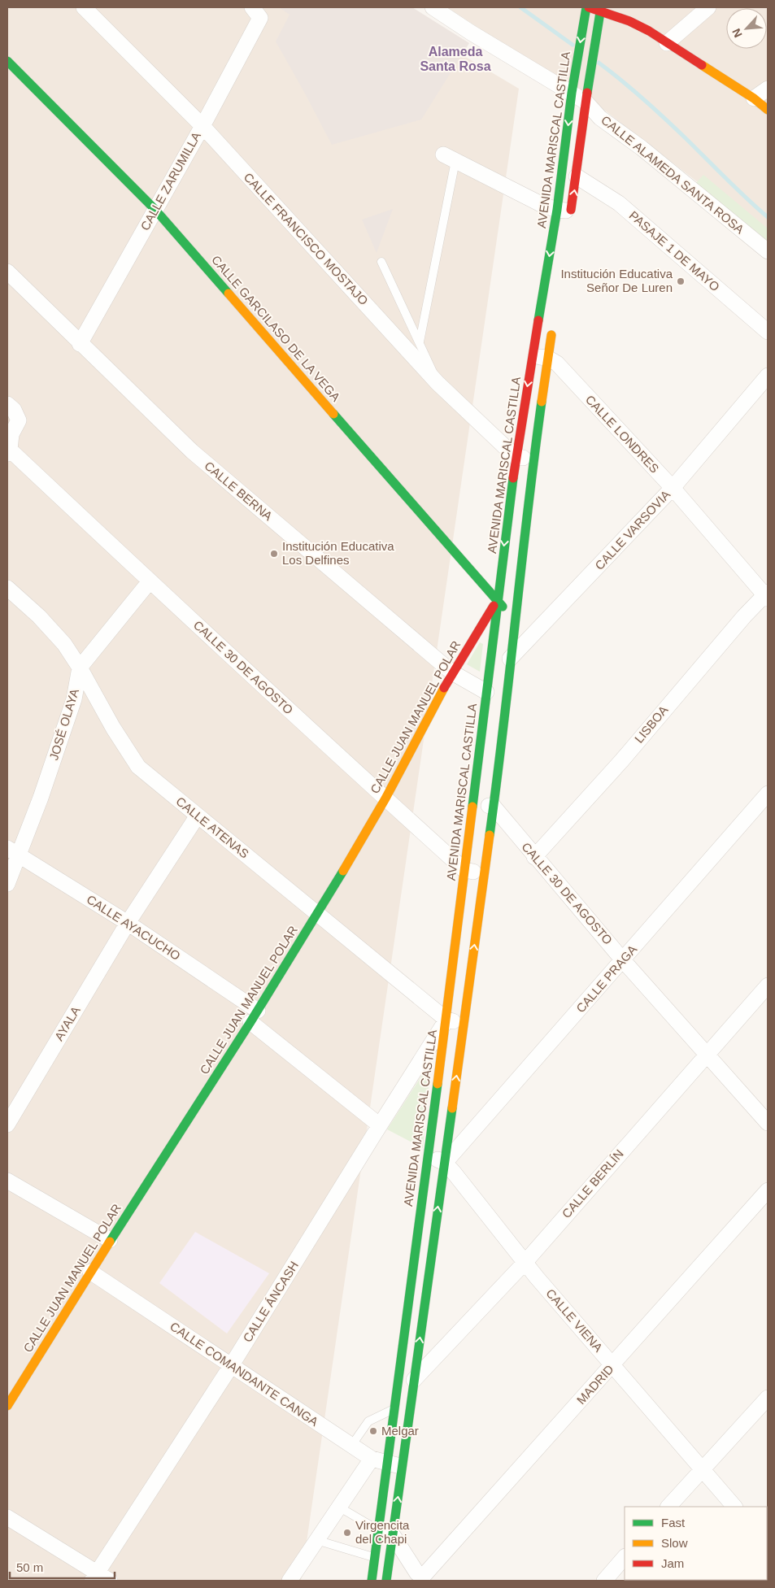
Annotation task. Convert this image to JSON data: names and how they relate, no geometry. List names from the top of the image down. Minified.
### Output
{"streets":{"main road":["AVENIDA MARISCAL CASTILLA","CALLE GARCILASO DE LA VEGA","CALLE JUAN MANUEL POLAR"],"street":["CALLE ALAMEDA SANTA ROSA","CALLE ZARUMILLA","CALLE FRANCISCO MOSTAJO","PASAJE 1 DE MAYO","CALLE LONDRES","CALLE BERNA","CALLE VARSOVIA","CALLE 30 DE AGOSTO","JOSÉ OLAYA","LISBOA","CALLE ATENAS","CALLE AYACUCHO","CALLE PRAGA","AYALA","CALLE BERLÍN","CALLE ÁNCASH","CALLE VIENA","CALLE COMANDANTE CANGA","MADRID"]},"crossings":[["AVENIDA MARISCAL CASTILLA","CALLE ALAMEDA SANTA ROSA"],["AVENIDA MARISCAL CASTILLA","CALLE FRANCISCO MOSTAJO"],["AVENIDA MARISCAL CASTILLA","PASAJE 1 DE MAYO"],["AVENIDA MARISCAL CASTILLA","CALLE GARCILASO DE LA VEGA"],["AVENIDA MARISCAL CASTILLA","CALLE LONDRES"],["AVENIDA MARISCAL CASTILLA","CALLE BERNA"],["AVENIDA MARISCAL CASTILLA","CALLE VARSOVIA"],["AVENIDA MARISCAL CASTILLA","CALLE 30 DE AGOSTO"],["AVENIDA MARISCAL CASTILLA","CALLE JUAN MANUEL POLAR"],["AVENIDA MARISCAL CASTILLA","CALLE ATENAS"],["AVENIDA MARISCAL CASTILLA","CALLE PRAGA"],["AVENIDA MARISCAL CASTILLA","CALLE BERLÍN"],["AVENIDA MARISCAL CASTILLA","CALLE ÁNCASH"],["AVENIDA MARISCAL CASTILLA","CALLE VIENA"],["AVENIDA MARISCAL CASTILLA","CALLE COMANDANTE CANGA"],["CALLE ZARUMILLA","CALLE FRANCISCO MOSTAJO"],["CALLE ZARUMILLA","CALLE GARCILASO DE LA VEGA"],["CALLE ZARUMILLA","CALLE BERNA"],["CALLE GARCILASO DE LA VEGA","CALLE JUAN MANUEL POLAR"],["CALLE LONDRES","CALLE VARSOVIA"],["CALLE LONDRES","LISBOA"],["CALLE BERNA","CALLE JUAN MANUEL POLAR"],["CALLE 30 DE AGOSTO","CALLE JUAN MANUEL POLAR"],["CALLE 30 DE AGOSTO","JOSÉ OLAYA"],["CALLE 30 DE AGOSTO","LISBOA"],["CALLE 30 DE AGOSTO","CALLE PRAGA"],["CALLE 30 DE AGOSTO","CALLE BERLÍN"],["CALLE JUAN MANUEL POLAR","CALLE ATENAS"],["CALLE JUAN MANUEL POLAR","CALLE AYACUCHO"],["CALLE JUAN MANUEL POLAR","CALLE COMANDANTE CANGA"],["JOSÉ OLAYA","CALLE ATENAS"],["JOSÉ OLAYA","CALLE AYACUCHO"],["CALLE ATENAS","AYALA"],["CALLE ATENAS","CALLE ÁNCASH"],["CALLE AYACUCHO","AYALA"],["CALLE PRAGA","CALLE VIENA"],["CALLE BERLÍN","CALLE VIENA"],["CALLE ÁNCASH","CALLE COMANDANTE CANGA"],["CALLE VIENA","MADRID"]],"districts":["Alameda Santa Rosa"],"places":["Institución Educativa Señor De Luren","Institución Educativa Los Delfines","Melgar","Virgencita del Chapi"],"legend":["Fast","Slow","Jam"],"scale_bar":"50 m","north":"bottom left"}
